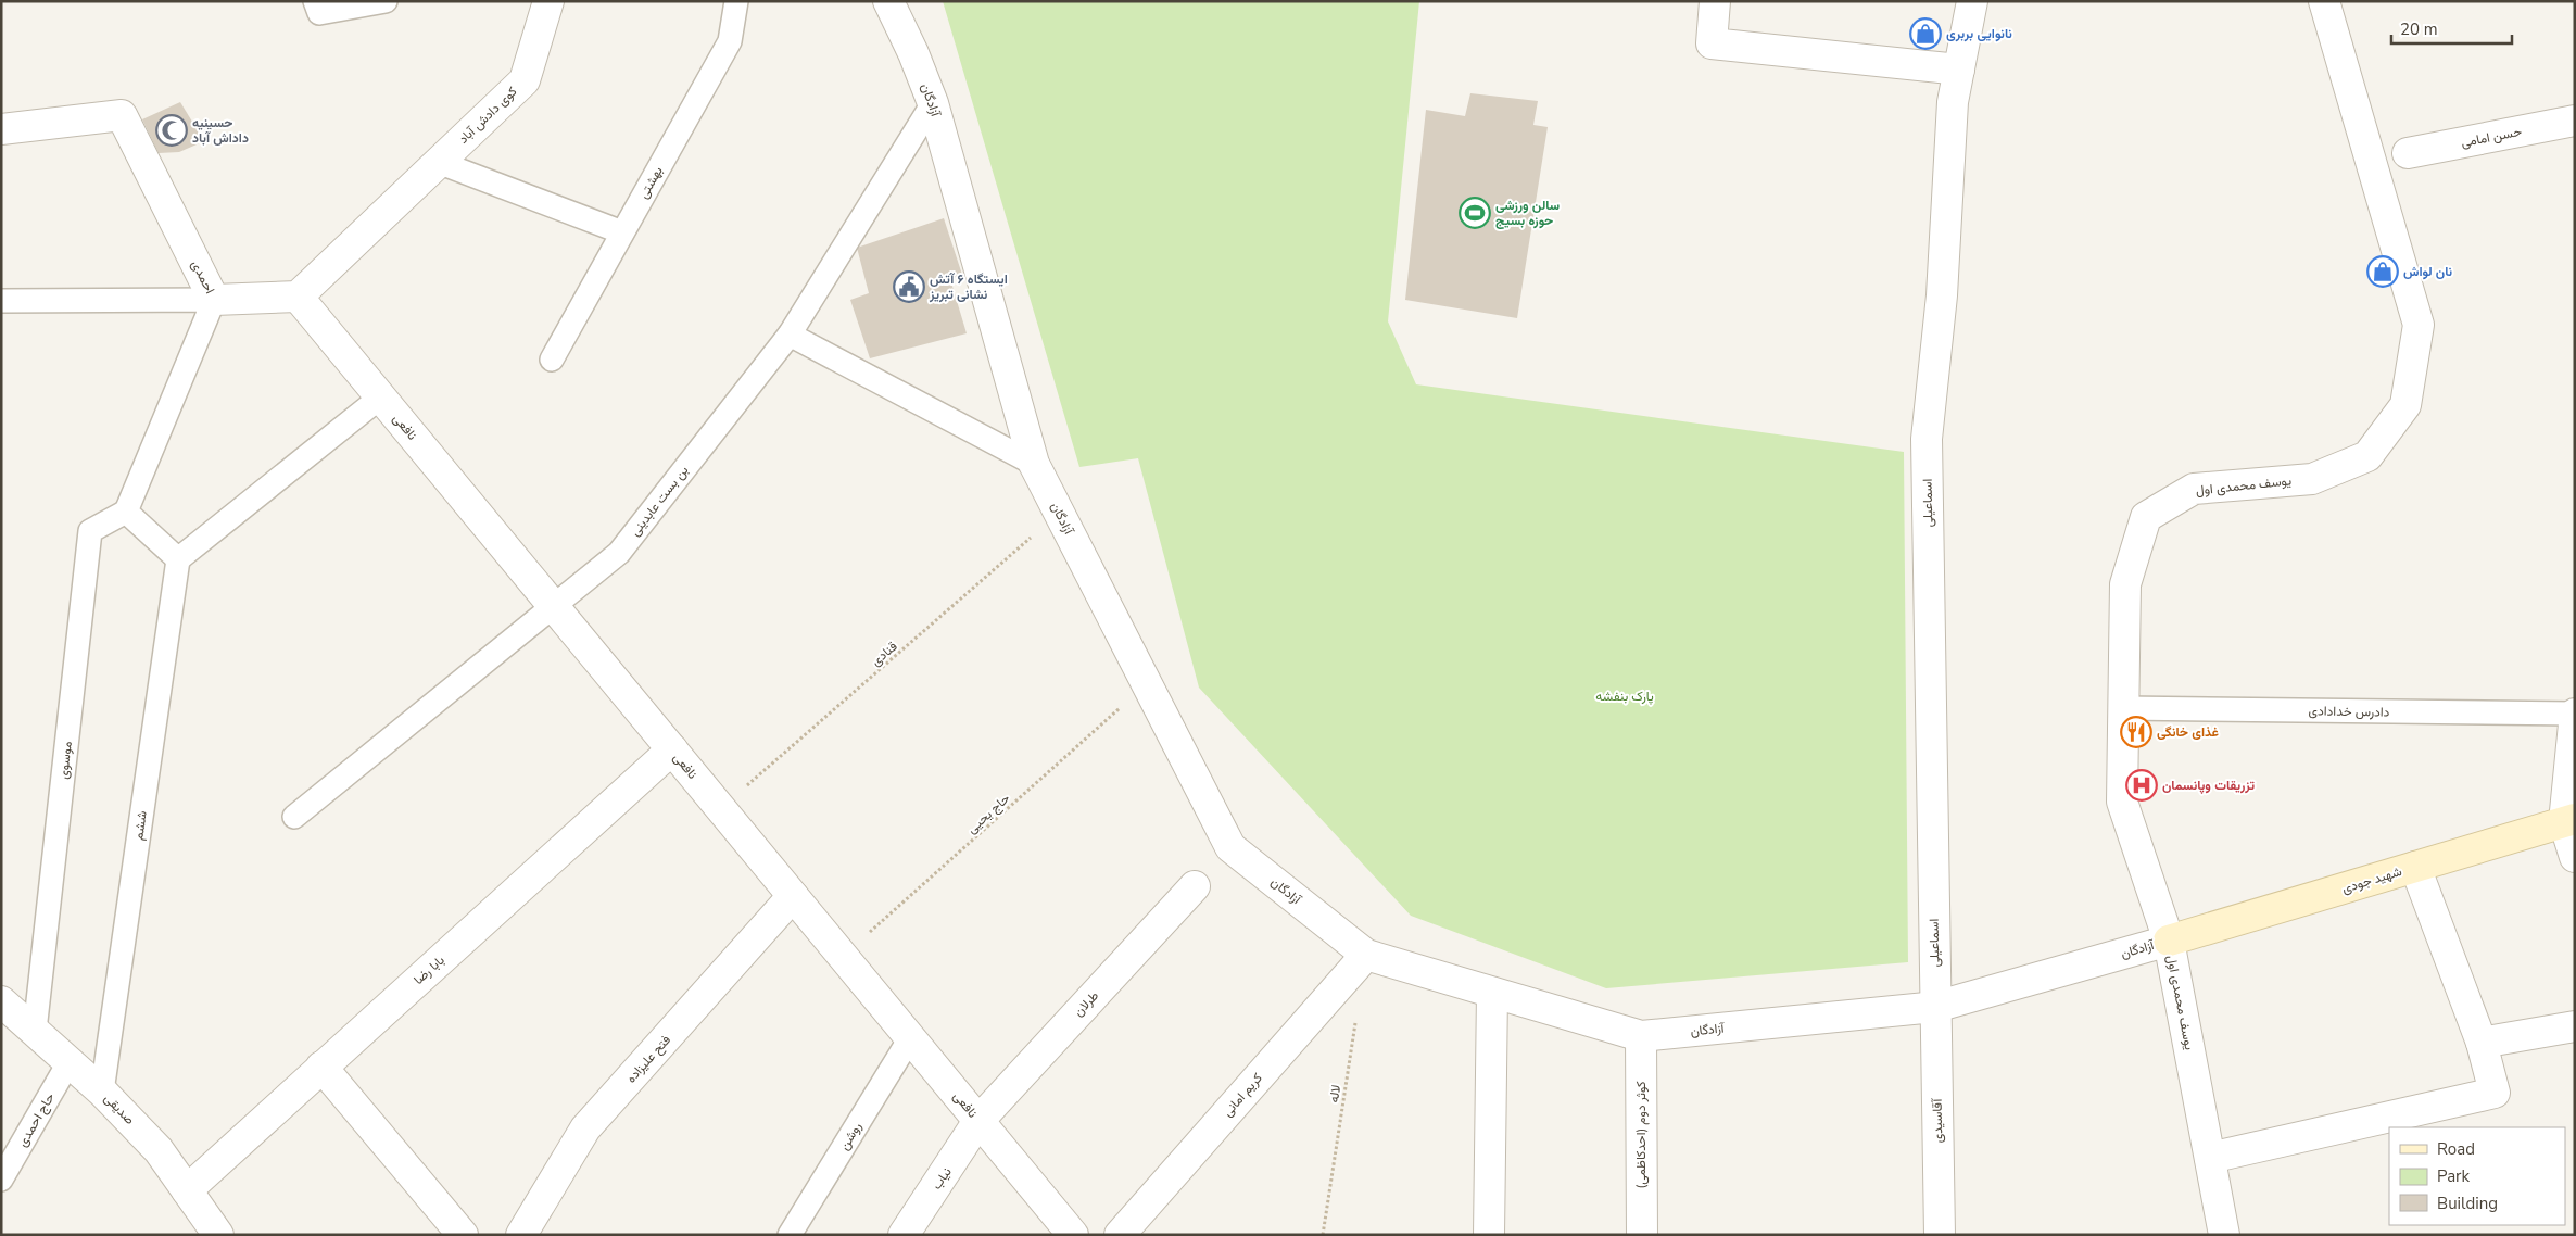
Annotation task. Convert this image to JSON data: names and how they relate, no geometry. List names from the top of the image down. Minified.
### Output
{"streets":{"street":["آزادگان","کوی دادش آباد","حسن امامی","احمدی","نافعی","یوسف محمدی اول","اسماعیلی","شهید جودی","بابا رضا","طرلان","فتح علیزاده","کریم امانی","صدیقی","آقاسیدی","کوثر دوم (احدکاظمی)","نیاب"],"lane":["بهشتی","بن بست عابدینی","دادرس خدادادی","موسوی","ششم","حاج احمدی","روشن"],"path":["قنادی","حاج یحیی","لاله"]},"crossings":[["آزادگان","یوسف محمدی اول"],["آزادگان","بن بست عابدینی"],["آزادگان","اسماعیلی"],["آزادگان","قنادی"],["آزادگان","حاج یحیی"],["آزادگان","شهید جودی"],["آزادگان","کریم امانی"],["آزادگان","آقاسیدی"],["آزادگان","کوثر دوم (احدکاظمی)"],["احمدی","نافعی"],["نافعی","بن بست عابدینی"],["نافعی","قنادی"],["نافعی","حاج یحیی"],["نافعی","بابا رضا"],["نافعی","طرلان"],["نافعی","فتح علیزاده"],["نافعی","روشن"],["نافعی","نیاب"],["یوسف محمدی اول","دادرس خدادادی"],["یوسف محمدی اول","شهید جودی"],["اسماعیلی","آقاسیدی"],["موسوی","صدیقی"],["ششم","صدیقی"],["بابا رضا","صدیقی"],["طرلان","نیاب"],["صدیقی","حاج احمدی"]],"parks":["پارک بنفشه"],"places":{"shop":["نانوایی بربری","نان لواش"],"mosque":["حسینیه داداش آباد"],"sports":["سالن ورزشی حوزه بسیج"],"public building":["ایستگاه ۶ آتش نشانی تبریز"],"restaurant":["غذای خانگی"],"hospital":["تزریقات وپانسمان"]},"legend":["Road","Park","Building"],"scale_bar":"20 m"}
